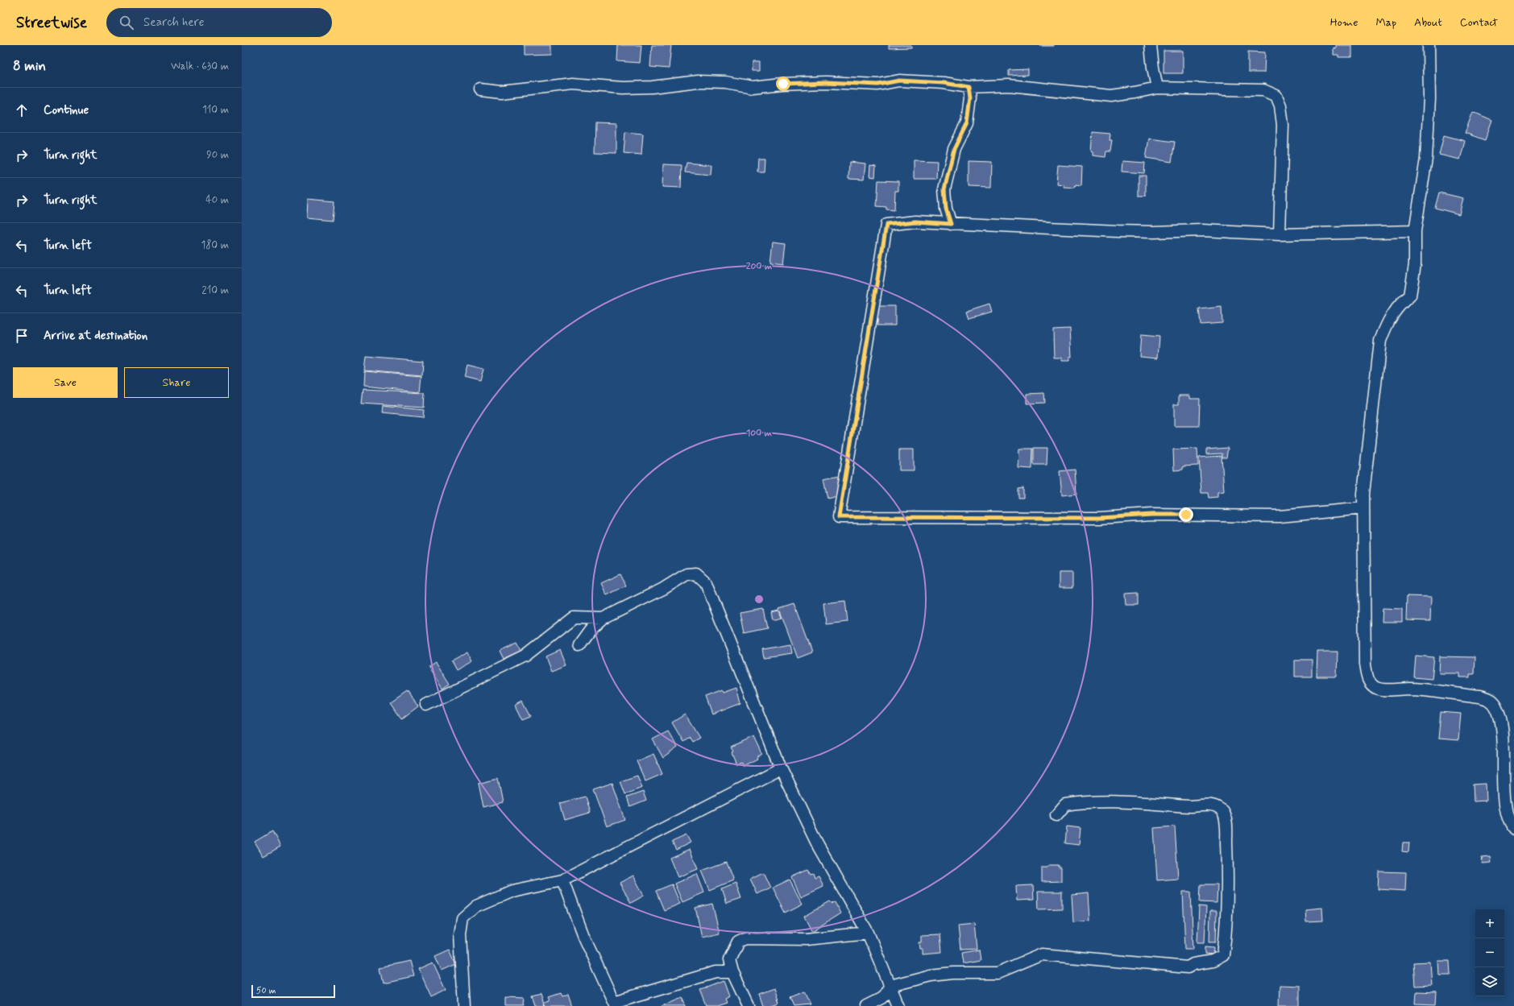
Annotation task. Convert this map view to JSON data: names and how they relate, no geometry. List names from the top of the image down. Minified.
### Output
{"scale_bar":"50 m","page":{"header":"Streetwise","search":"Search here","nav":["Home","Map","About","Contact"],"heading":["8 min","Walk · 630 m"],"list":[["Continue","110 m"],["Turn right","90 m"],["Turn right","40 m"],["Turn left","180 m"],["Turn left","210 m"],"Arrive at destination"],"buttons":["Save","Share"],"map_buttons":["+","−"],"scale":"50 m"},"rings":["200 m","100 m"]}
